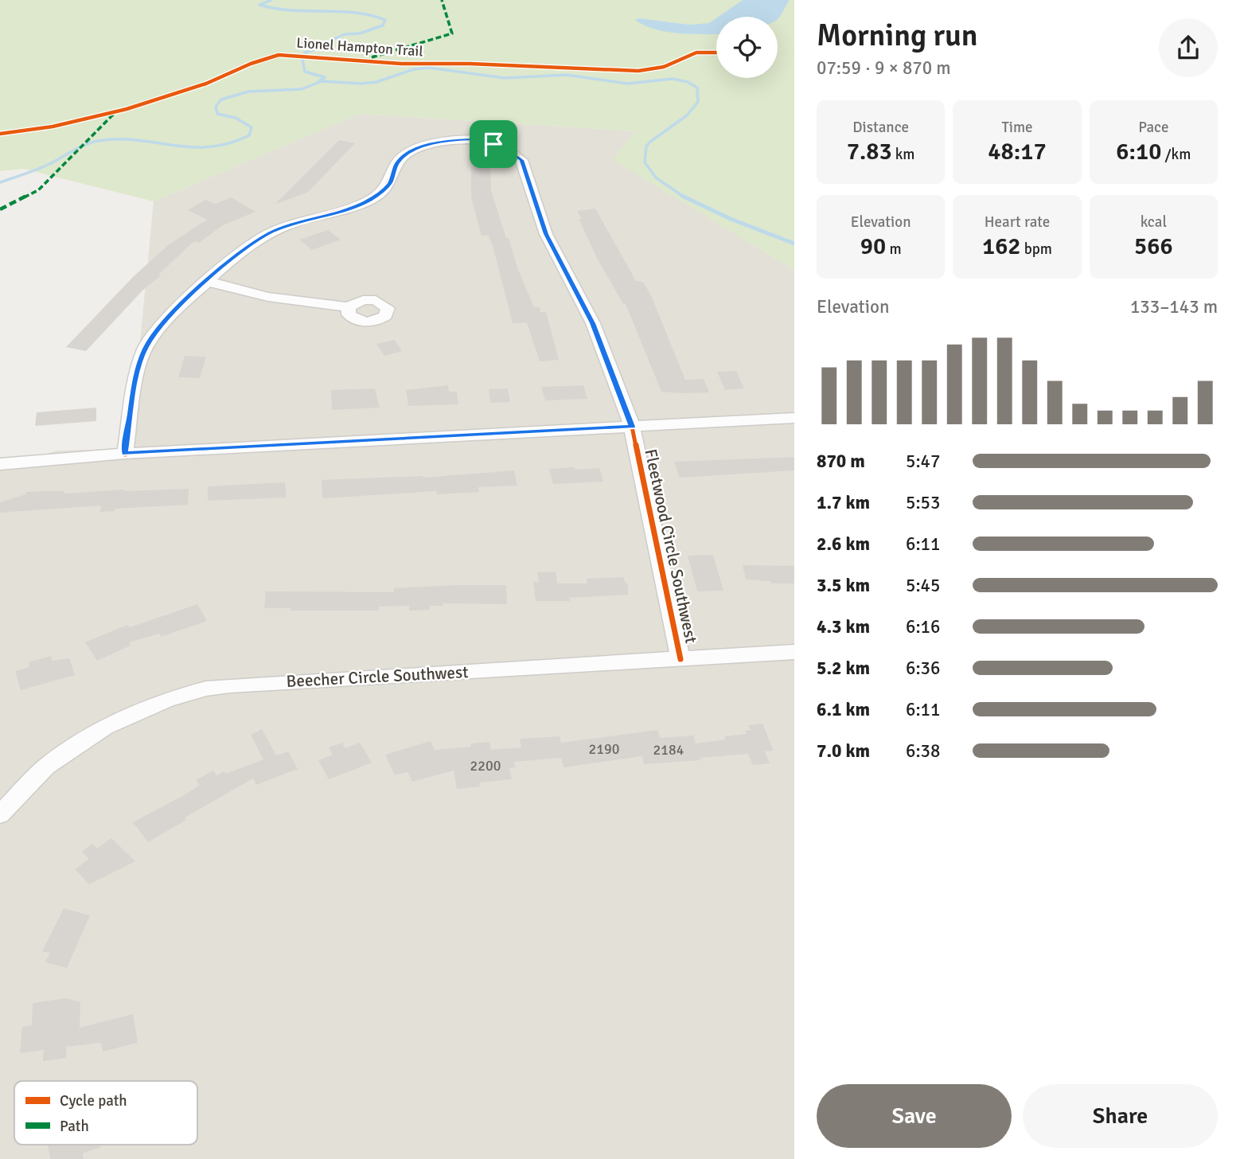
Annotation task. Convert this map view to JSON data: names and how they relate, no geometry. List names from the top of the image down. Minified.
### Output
{"streets":{"street":["Fleetwood Circle Southwest","Beecher Circle Southwest"],"cycle path":["Lionel Hampton Trail"]},"crossings":[["Fleetwood Circle Southwest","Beecher Circle Southwest"]],"house_numbers":["2190","2184","2200"],"legend":["Cycle path","Path"],"page":{"heading":["Morning run","07:59 · 9 × 870 m"],"stats":[["Distance","7.83 km"],["Time","48:17"],["Pace","6:10 /km"],["Elevation","90 m"],["Heart rate","162 bpm"],["kcal","566"]],"chart":["Elevation","133–143 m"],"list":[{"name":"870 m","note":"5:47"},{"name":"1.7 km","note":"5:53"},{"name":"2.6 km","note":"6:11"},{"name":"3.5 km","note":"5:45"},{"name":"4.3 km","note":"6:16"},{"name":"5.2 km","note":"6:36"},{"name":"6.1 km","note":"6:11"},{"name":"7.0 km","note":"6:38"}],"buttons":["Save","Share"]}}
